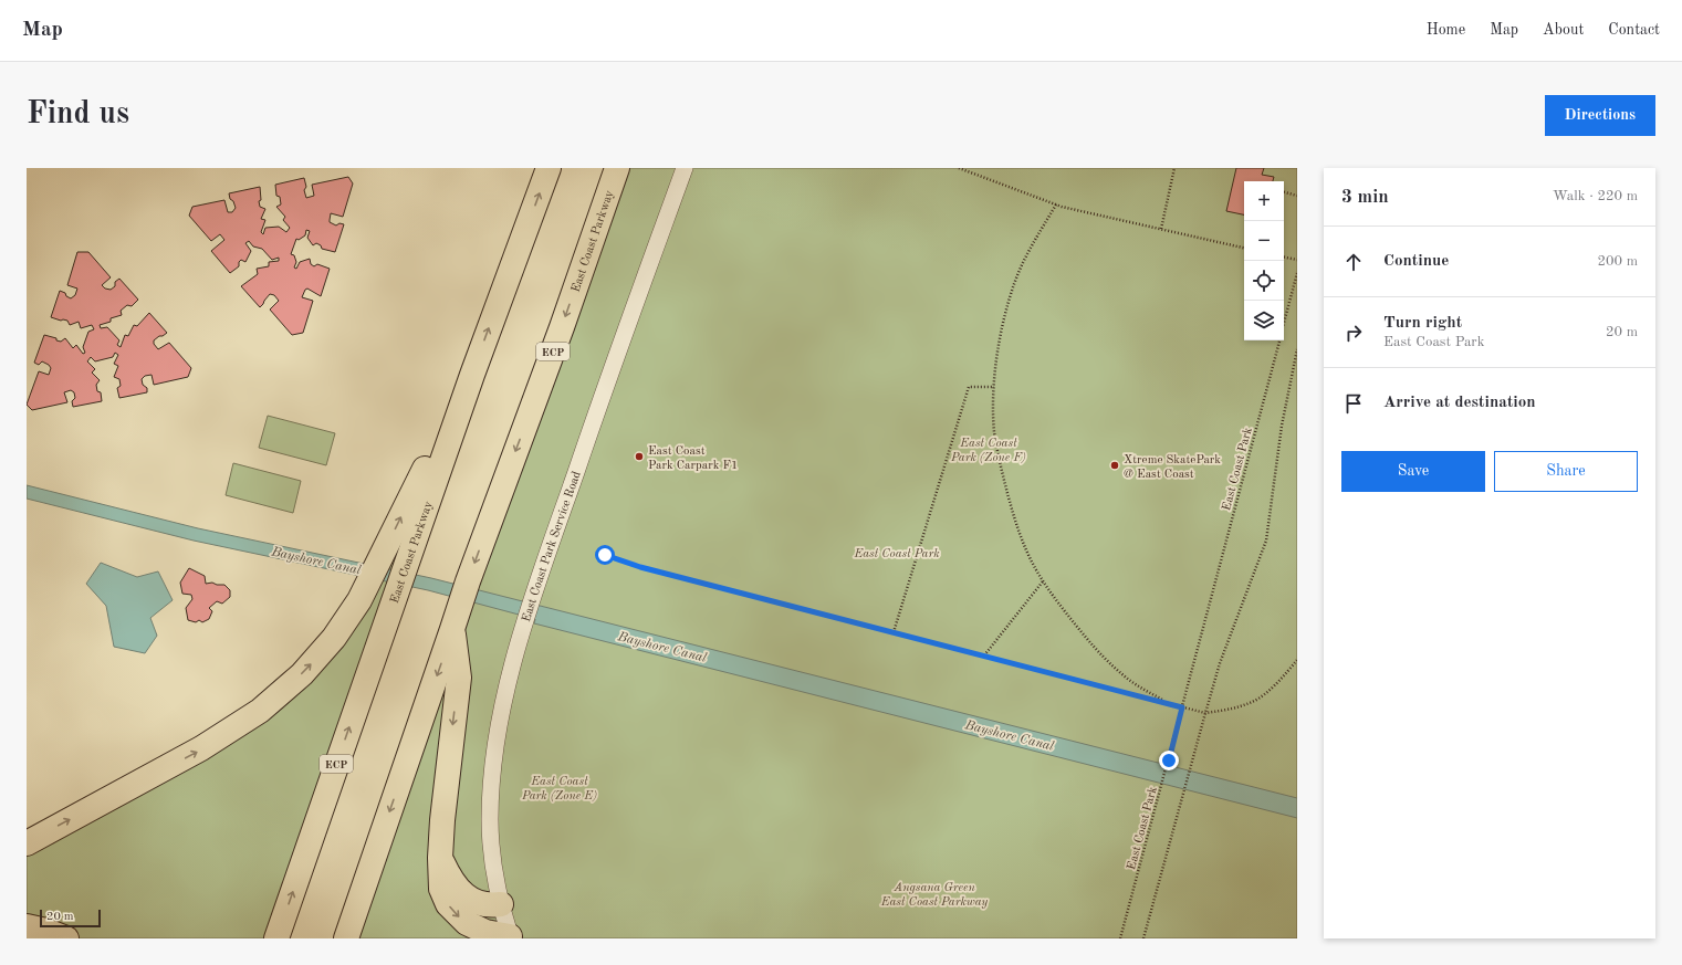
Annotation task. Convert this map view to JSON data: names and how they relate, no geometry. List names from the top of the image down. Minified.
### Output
{"streets":{"highway":["East Coast Parkway","ECP"],"street":["East Coast Park Service Road"],"path":["East Coast Park"]},"water":["Bayshore Canal"],"parks":["East Coast Park (Zone F)","East Coast Park","East Coast Park (Zone E)","Angsana Green East Coast Parkway"],"places":["East Coast Park Carpark F1","Xtreme SkatePark @ East Coast"],"scale_bar":"20 m","page":{"header":"Map","nav":["Home","Map","About","Contact"],"buttons":["Directions",["Save","Share"]],"title":"Find us","heading":["3 min","Walk · 220 m"],"map_buttons":["+","−"],"list":[["Continue","200 m"],["Turn right","East Coast Park","20 m"],"Arrive at destination"],"scale":"20 m"}}
